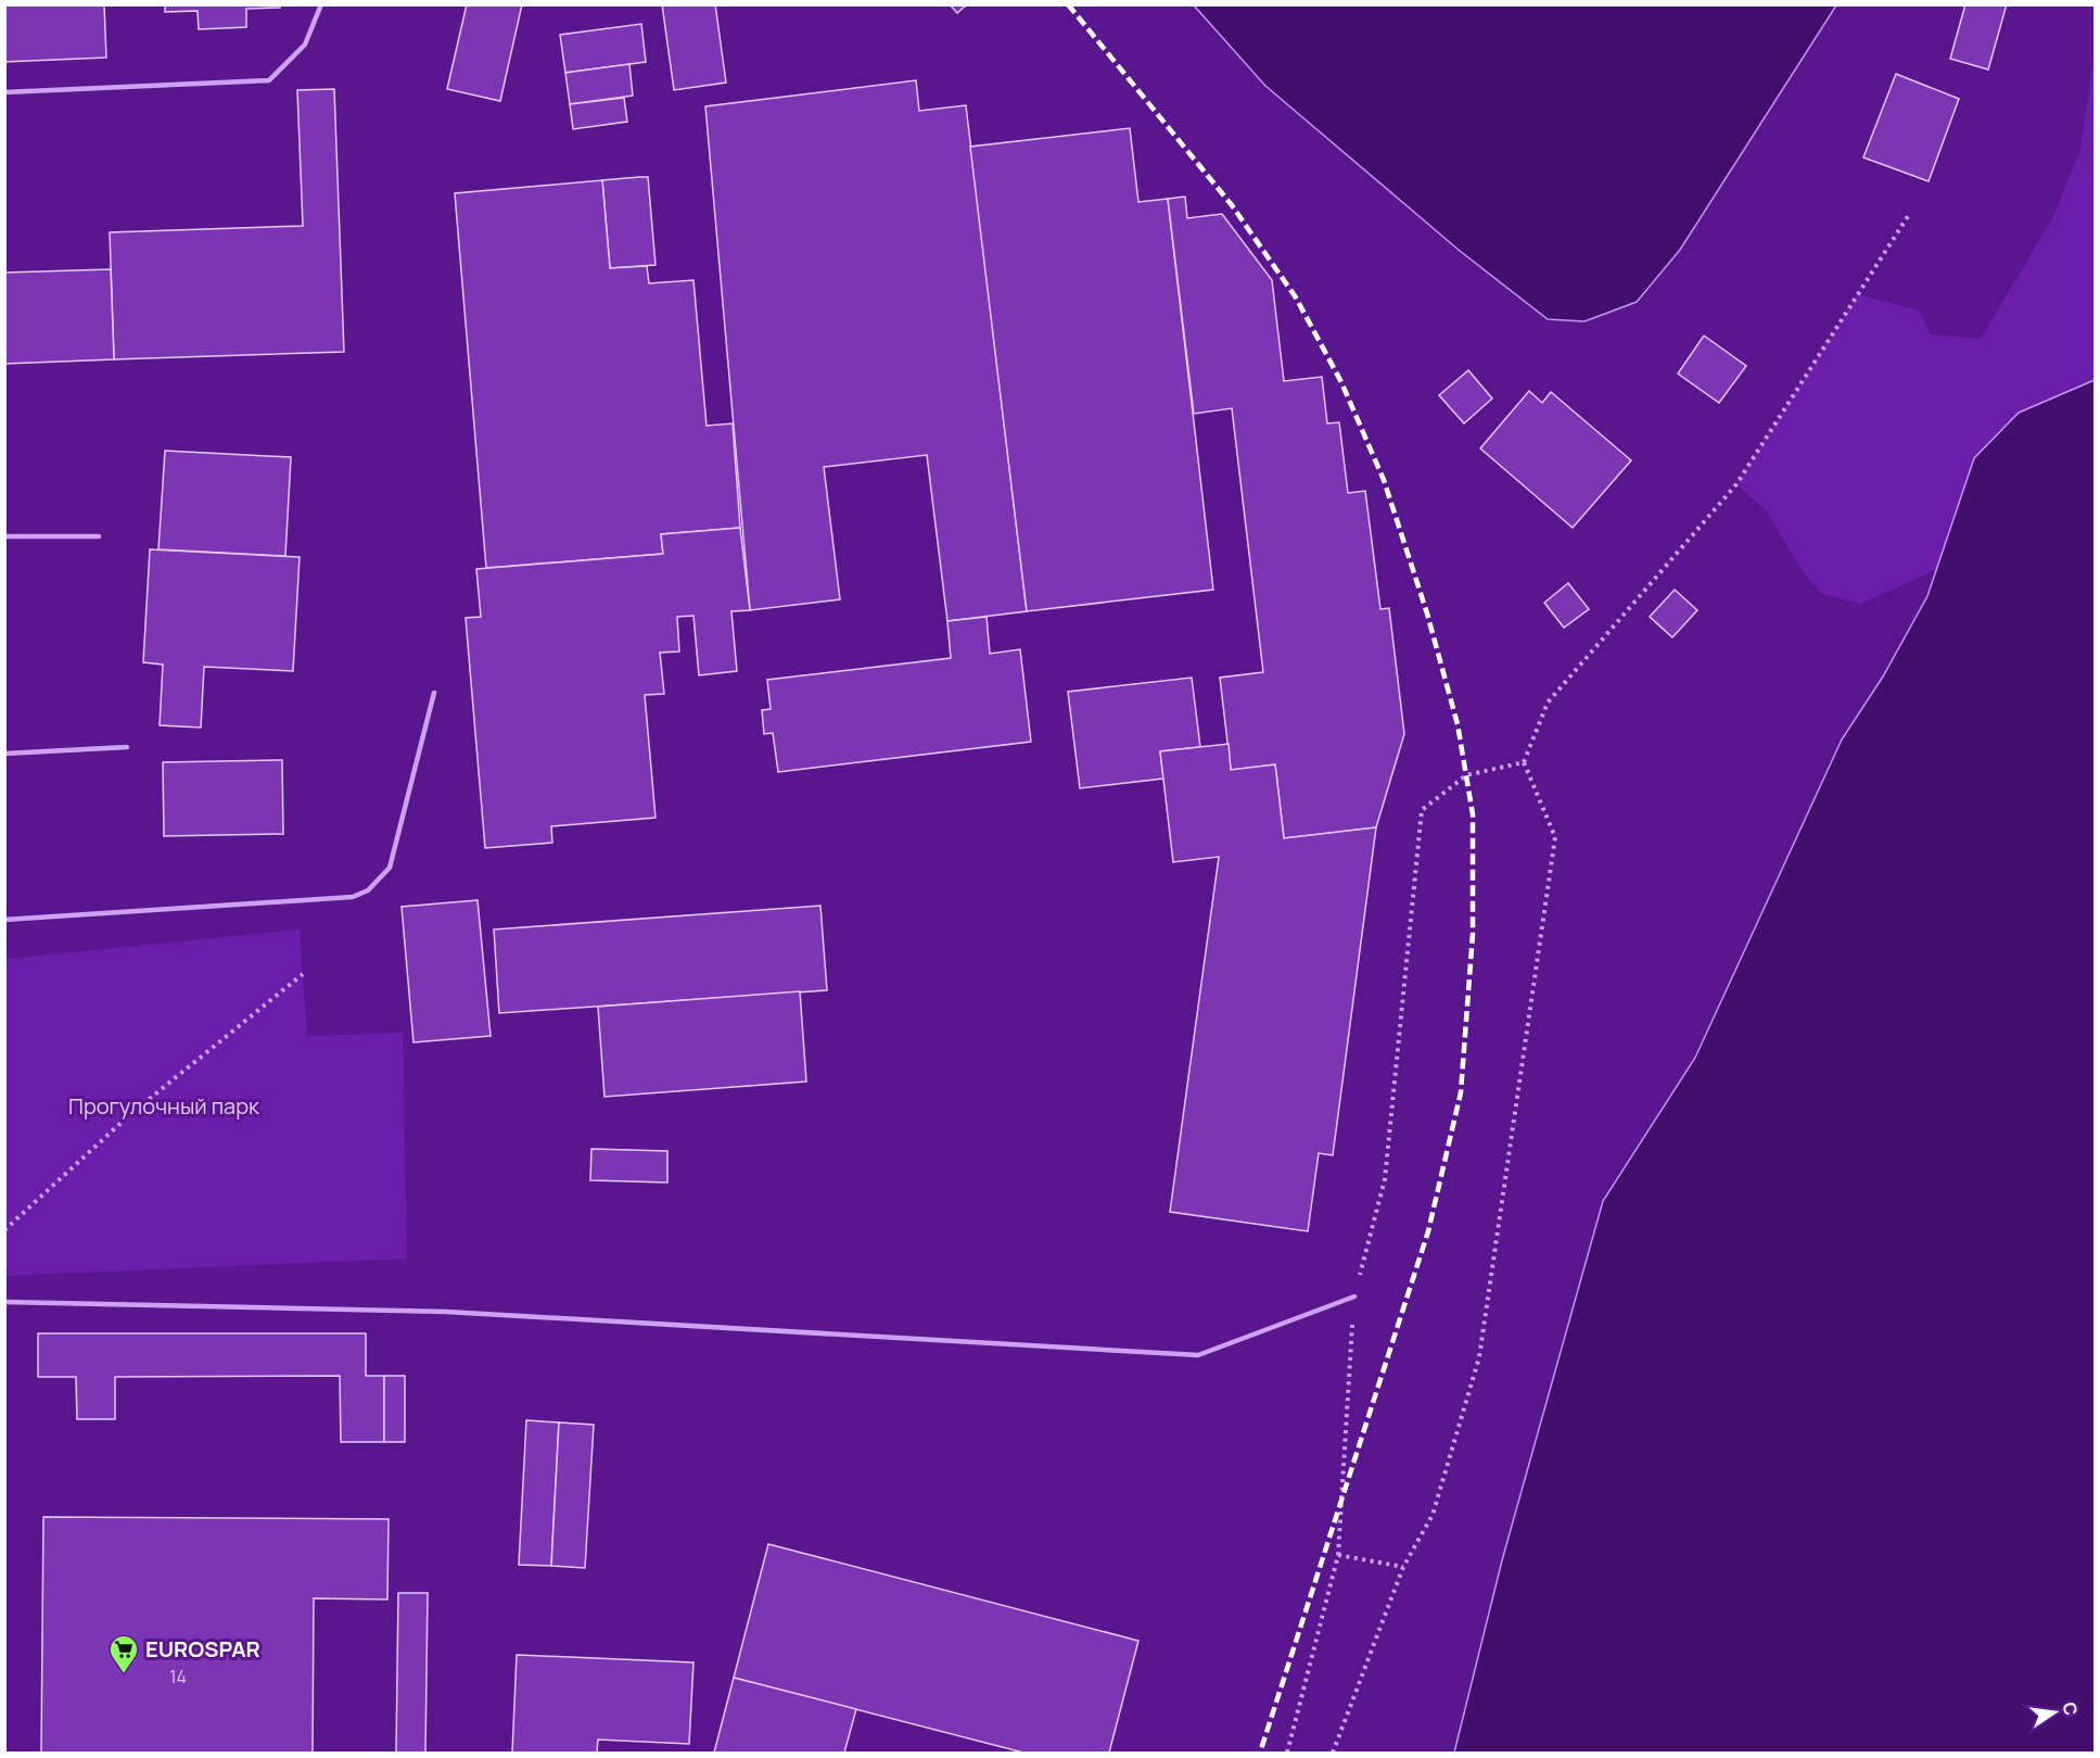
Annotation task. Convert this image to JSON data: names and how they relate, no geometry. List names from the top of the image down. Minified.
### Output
{"parks":["Прогулочный парк"],"places":{"supermarket":["EUROSPAR"]},"house_numbers":["14"],"north":"right"}
